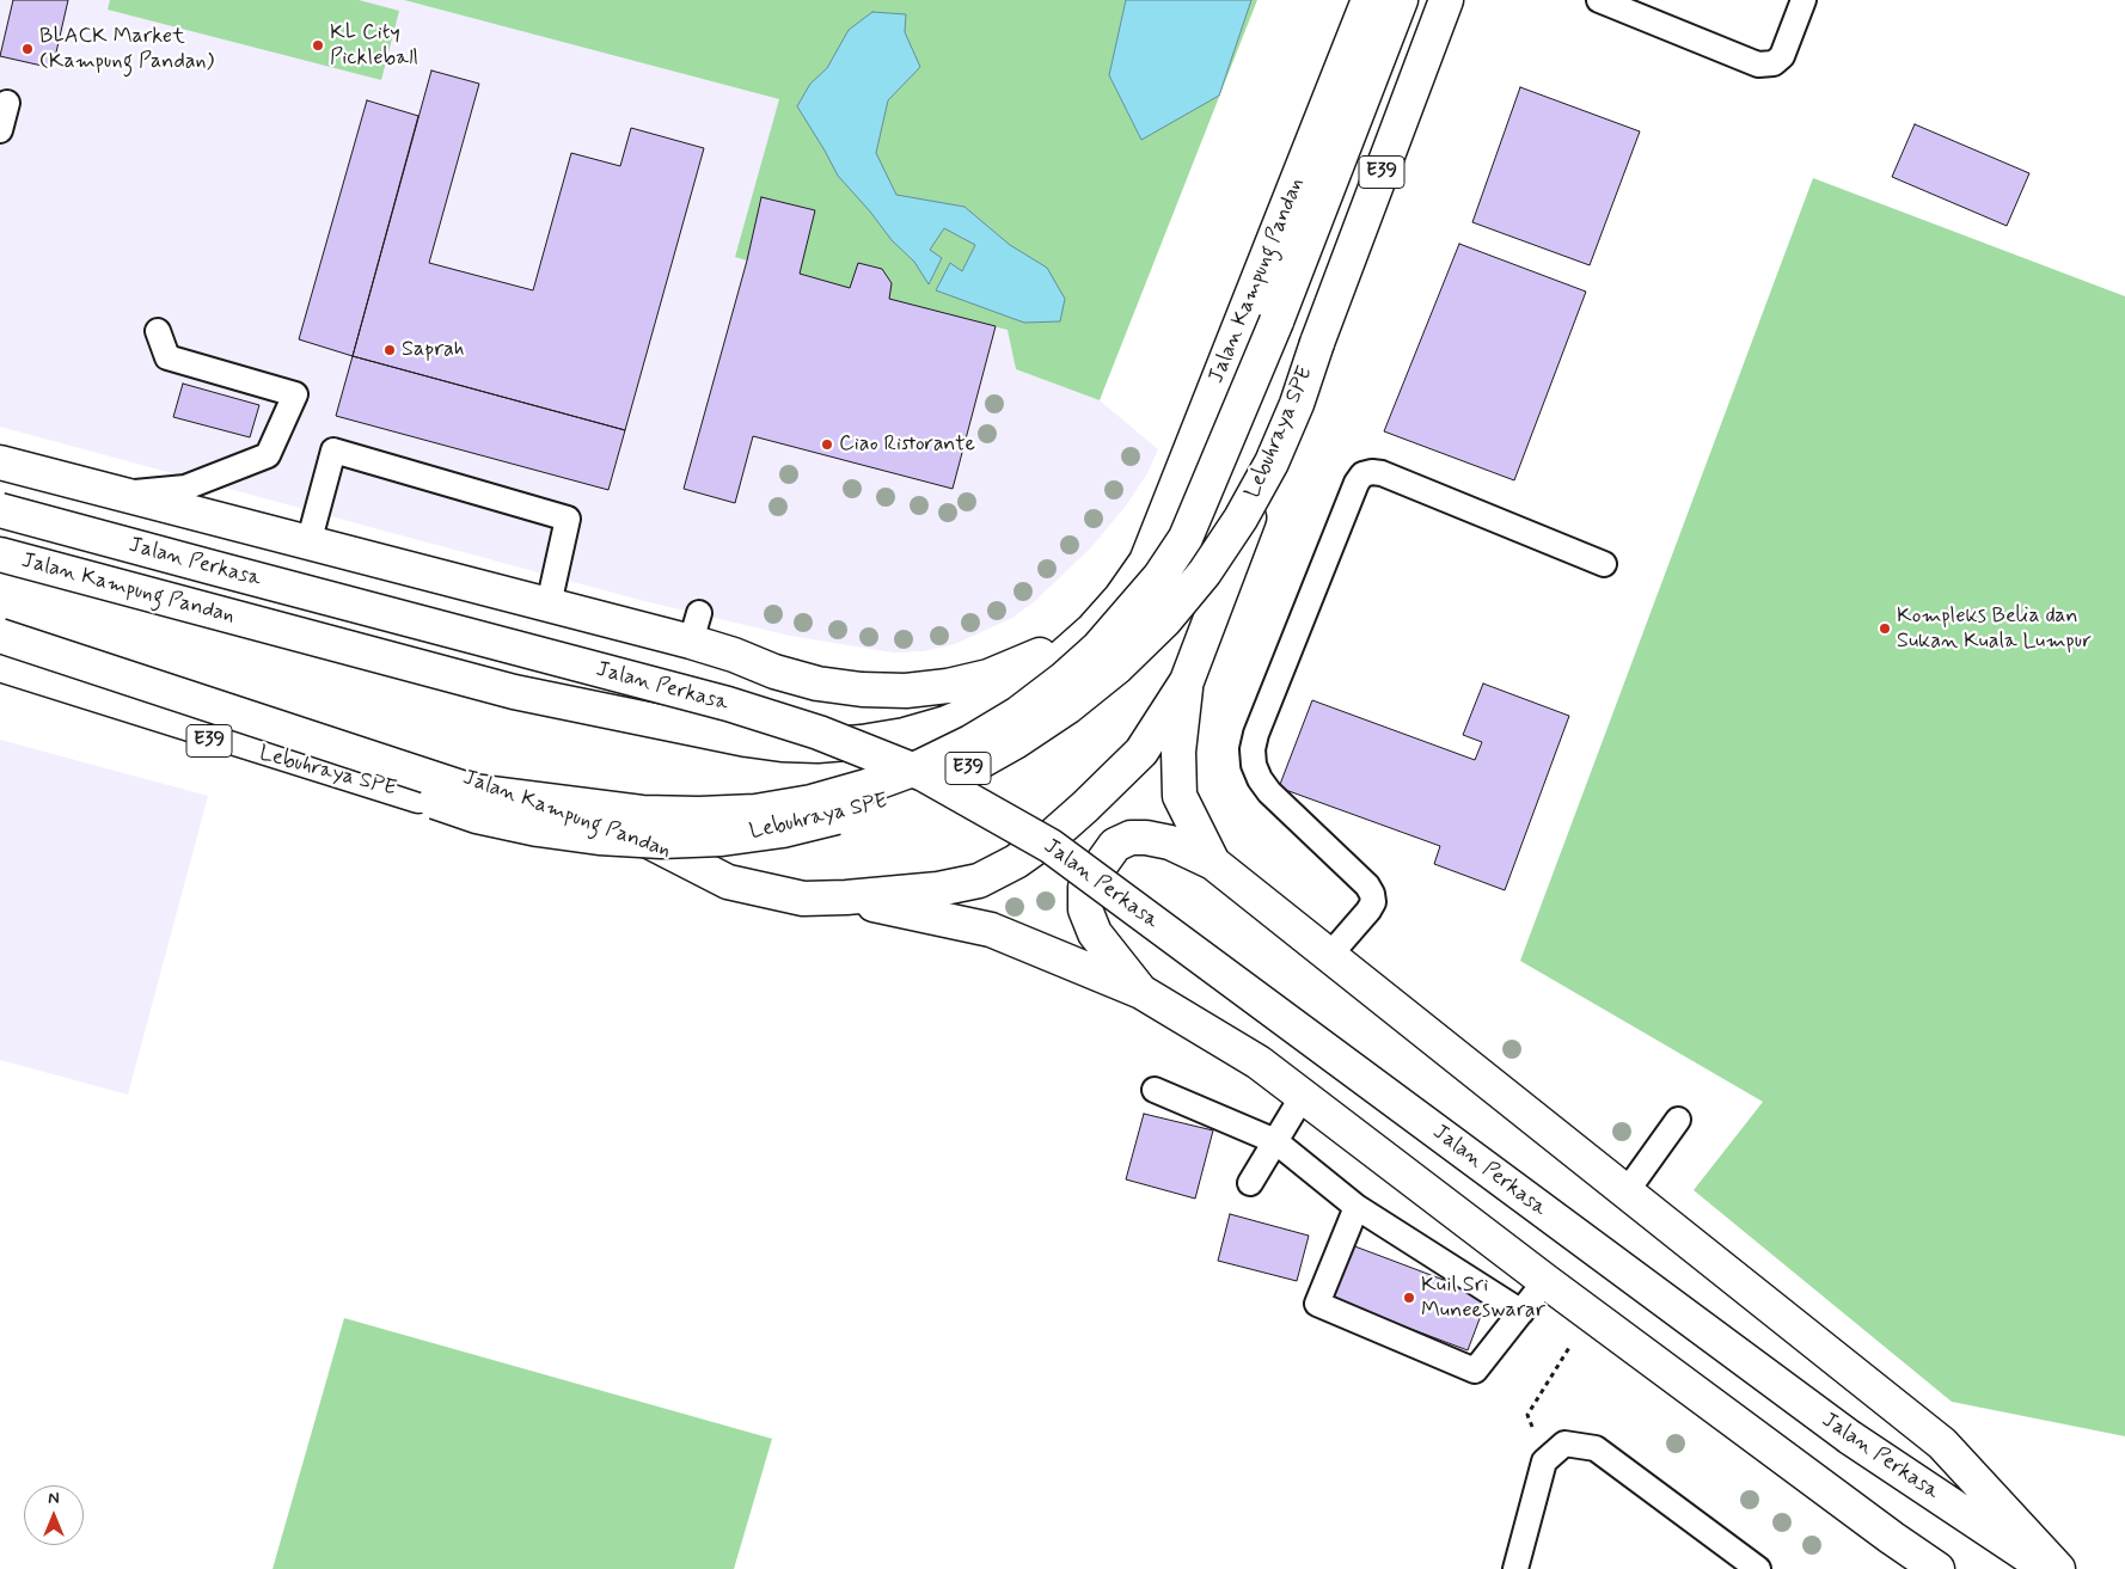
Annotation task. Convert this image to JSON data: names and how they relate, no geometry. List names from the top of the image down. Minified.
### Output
{"streets":{"main road":["E39","Jalan Kampung Pandan","Lebuhraya SPE","Jalan Perkasa"]},"crossings":[["Jalan Kampung Pandan","Lebuhraya SPE"]],"places":["KL City Pickleball","BLACK Market (Kampung Pandan)","Saprah","Ciao Ristorante","Kompleks Belia dan Sukan Kuala Lumpur","Kuil Sri Muneeswarar"],"north":"top"}
